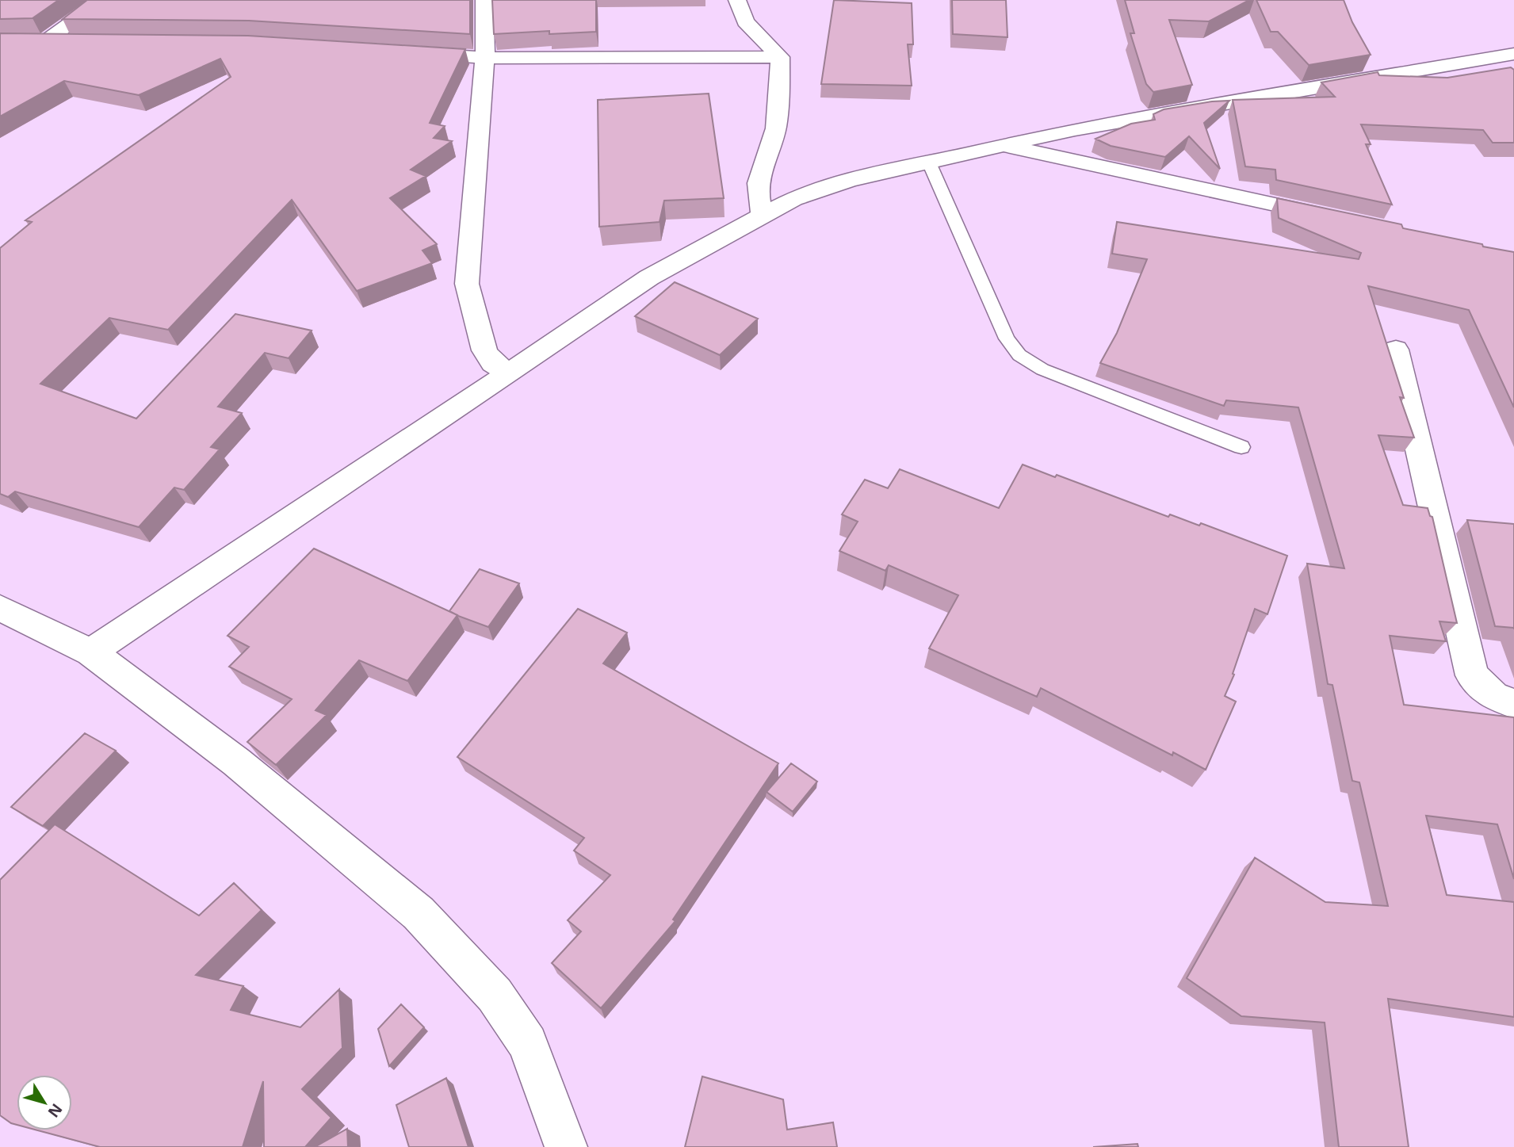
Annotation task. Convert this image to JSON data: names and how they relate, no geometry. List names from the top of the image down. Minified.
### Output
{"north":"bottom right"}
